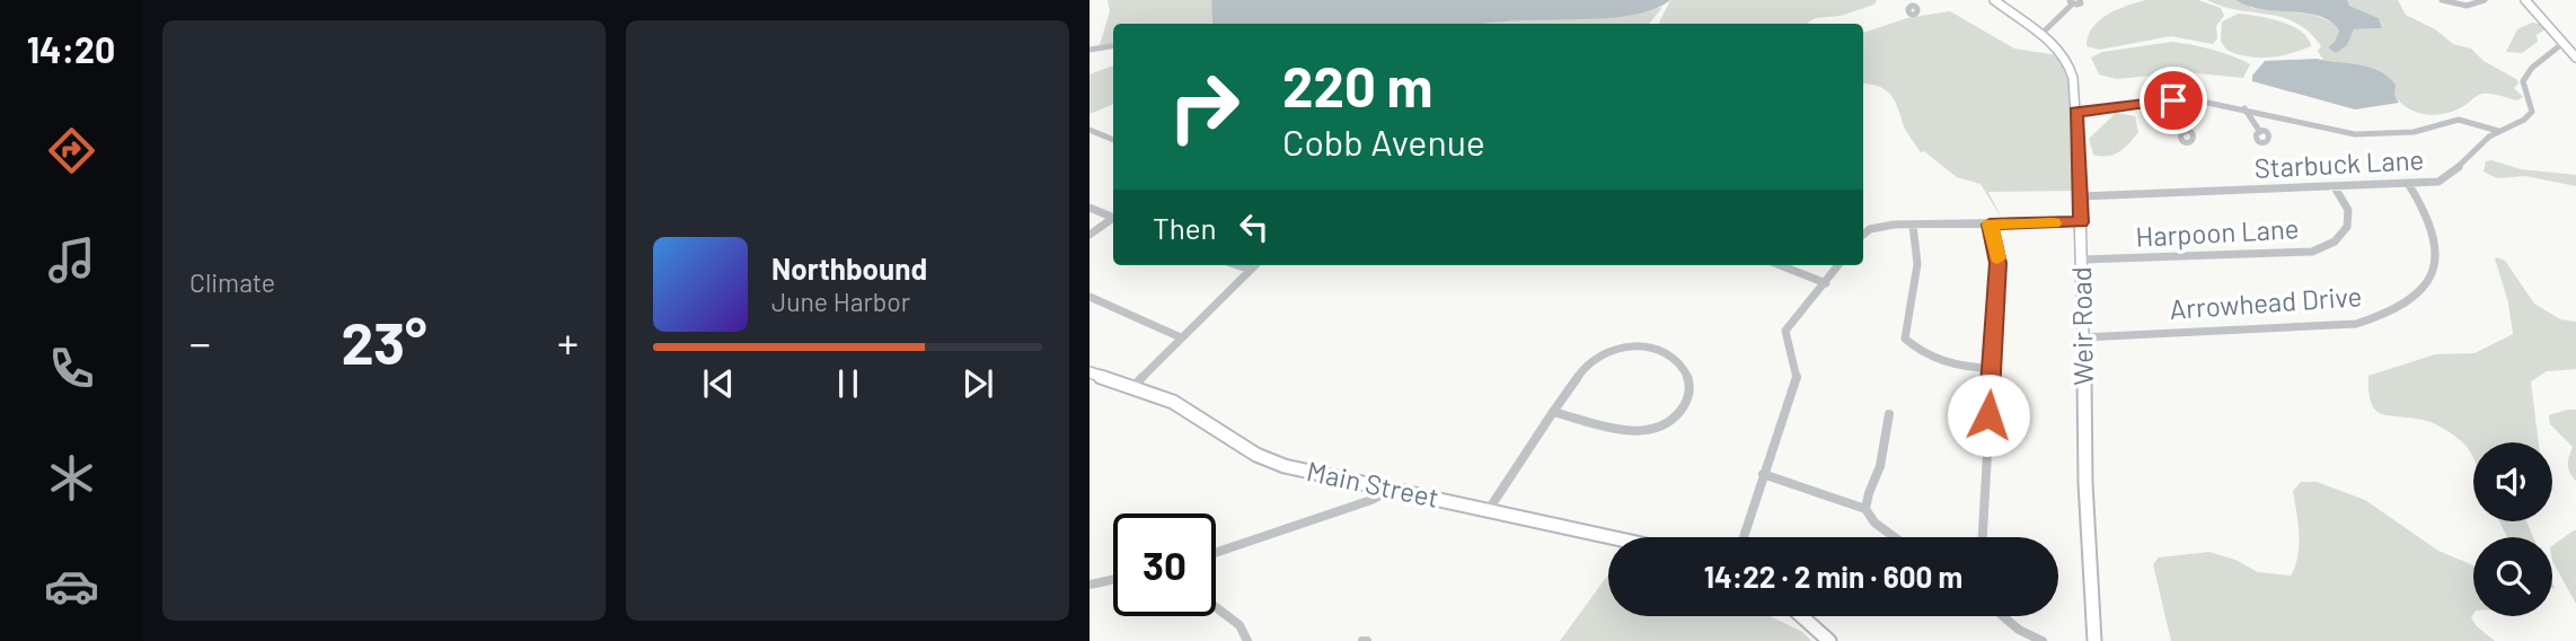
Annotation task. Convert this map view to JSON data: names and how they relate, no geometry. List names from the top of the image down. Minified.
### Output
{"streets":{"street":["Starbuck Lane","Harpoon Lane","Arrowhead Drive","Weir Road","Main Street"]},"crossings":[["Starbuck Lane","Harpoon Lane"],["Starbuck Lane","Arrowhead Drive"],["Starbuck Lane","Weir Road"],["Harpoon Lane","Weir Road"],["Arrowhead Drive","Weir Road"]],"page":{"tabs":"14:20","tile":"Climate","turn":["220 m","Cobb Avenue"],"then":"Then","song":["Northbound","June Harbor"],"heat":["−","23°","+"],"limit":"30","trip":"14:22 · 2 min · 600 m"}}
